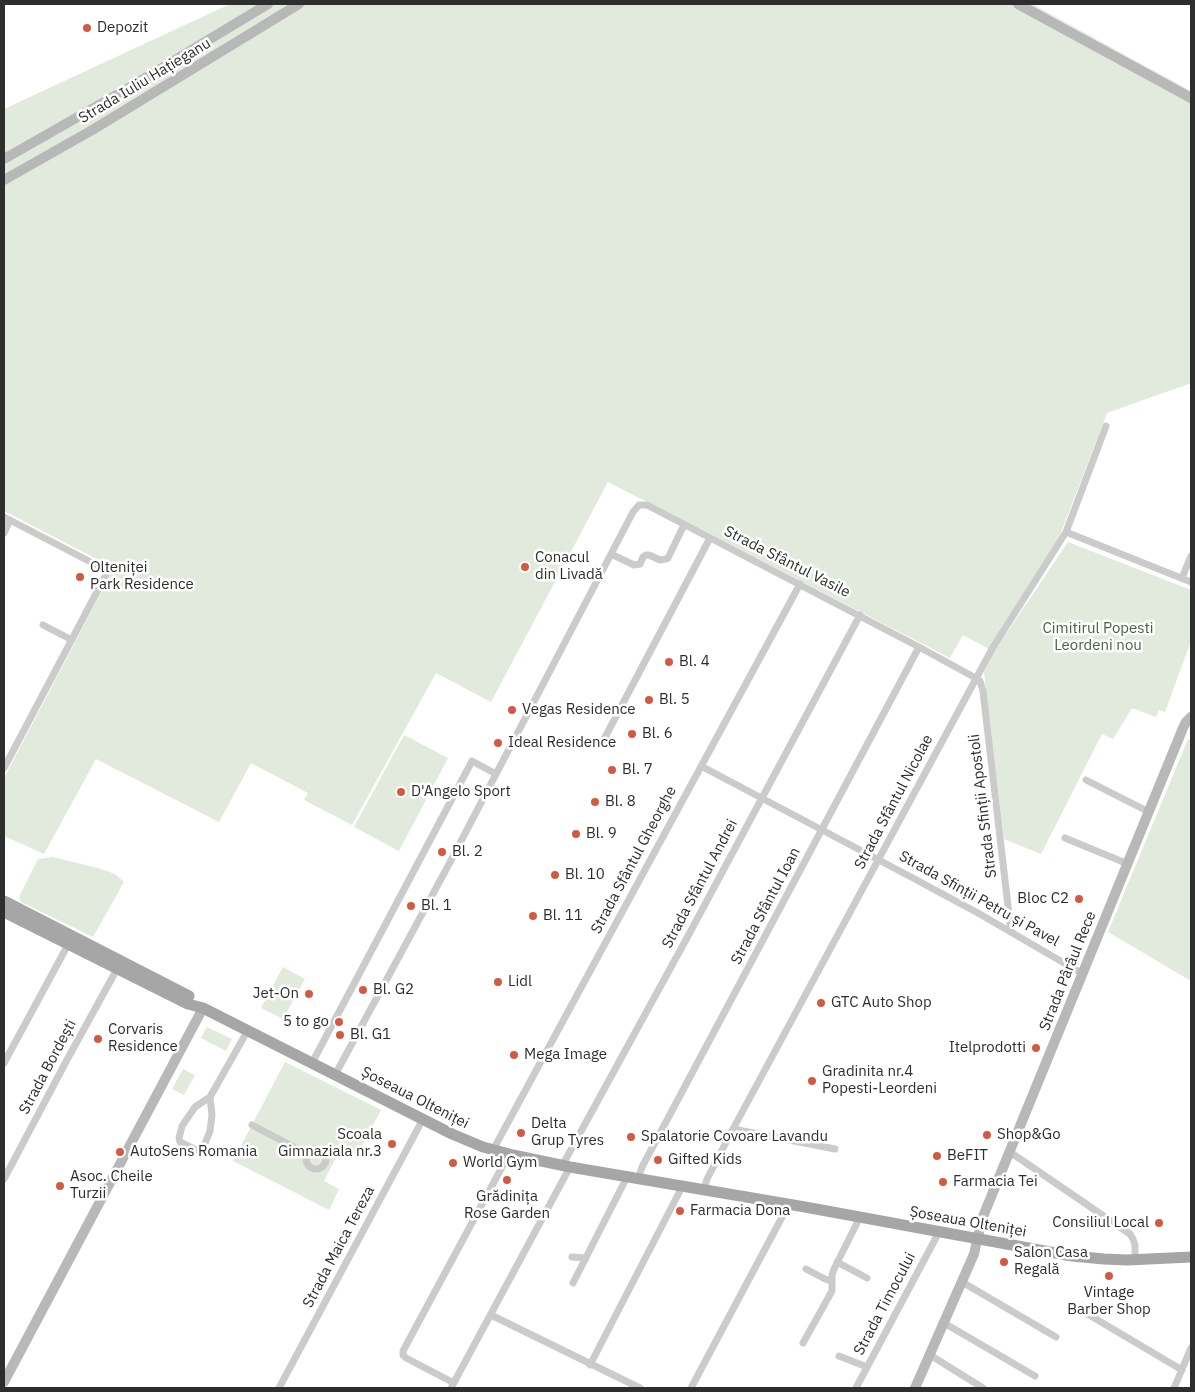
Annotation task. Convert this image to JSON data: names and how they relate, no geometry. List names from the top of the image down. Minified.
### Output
{"streets":{"main road":["Șoseaua Olteniței"],"street":["Strada Iuliu Hațieganu","Strada Sfântul Vasile","Strada Sfântul Nicolae","Strada Sfinții Apostoli","Strada Sfântul Gheorghe","Strada Sfântul Andrei","Strada Sfinții Petru și Pavel","Strada Sfântul Ioan","Strada Pârâul Rece","Strada Bordești","Strada Maica Tereza","Strada Timocului"]},"crossings":[["Strada Sfântul Vasile","Strada Sfântul Nicolae"],["Strada Sfântul Vasile","Strada Sfinții Apostoli"],["Strada Sfântul Vasile","Strada Sfântul Gheorghe"],["Strada Sfântul Vasile","Strada Sfântul Andrei"],["Strada Sfântul Vasile","Strada Sfântul Ioan"],["Strada Sfântul Nicolae","Strada Sfinții Apostoli"],["Strada Sfântul Nicolae","Strada Sfinții Petru și Pavel"],["Strada Sfântul Nicolae","Șoseaua Olteniței"],["Strada Sfinții Apostoli","Strada Sfinții Petru și Pavel"],["Strada Sfântul Gheorghe","Strada Sfinții Petru și Pavel"],["Strada Sfântul Gheorghe","Șoseaua Olteniței"],["Strada Sfântul Andrei","Strada Sfinții Petru și Pavel"],["Strada Sfântul Andrei","Șoseaua Olteniței"],["Strada Sfinții Petru și Pavel","Strada Sfântul Ioan"],["Strada Sfinții Petru și Pavel","Strada Pârâul Rece"],["Strada Sfântul Ioan","Șoseaua Olteniței"],["Strada Pârâul Rece","Șoseaua Olteniței"],["Strada Bordești","Șoseaua Olteniței"],["Șoseaua Olteniței","Strada Maica Tereza"],["Șoseaua Olteniței","Strada Timocului"]],"parks":["Cimitirul Popesti Leordeni nou"],"places":["Depozit","Conacul din Livadă","Olteniței Park Residence","Bl. 4","Bl. 5","Vegas Residence","Bl. 6","Ideal Residence","Bl. 7","D'Angelo Sport","Bl. 8","Bl. 9","Bl. 2","Bl. 10","Bloc C2","Bl. 1","Bl. 11","Lidl","Bl. G2","Jet-On","GTC Auto Shop","5 to go","Bl. G1","Corvaris Residence","Itelprodotti","Mega Image","Gradinita nr.4 Popesti-Leordeni","Delta Grup Tyres","Shop&Go","Spalatorie Covoare Lavandu","Scoala Gimnaziala nr.3","AutoSens Romania","BeFIT","Gifted Kids","World Gym","Grădinița Rose Garden","Farmacia Tei","Asoc. Cheile Turzii","Farmacia Dona","Consiliul Local","Salon Casa Regală","Vintage Barber Shop"]}
